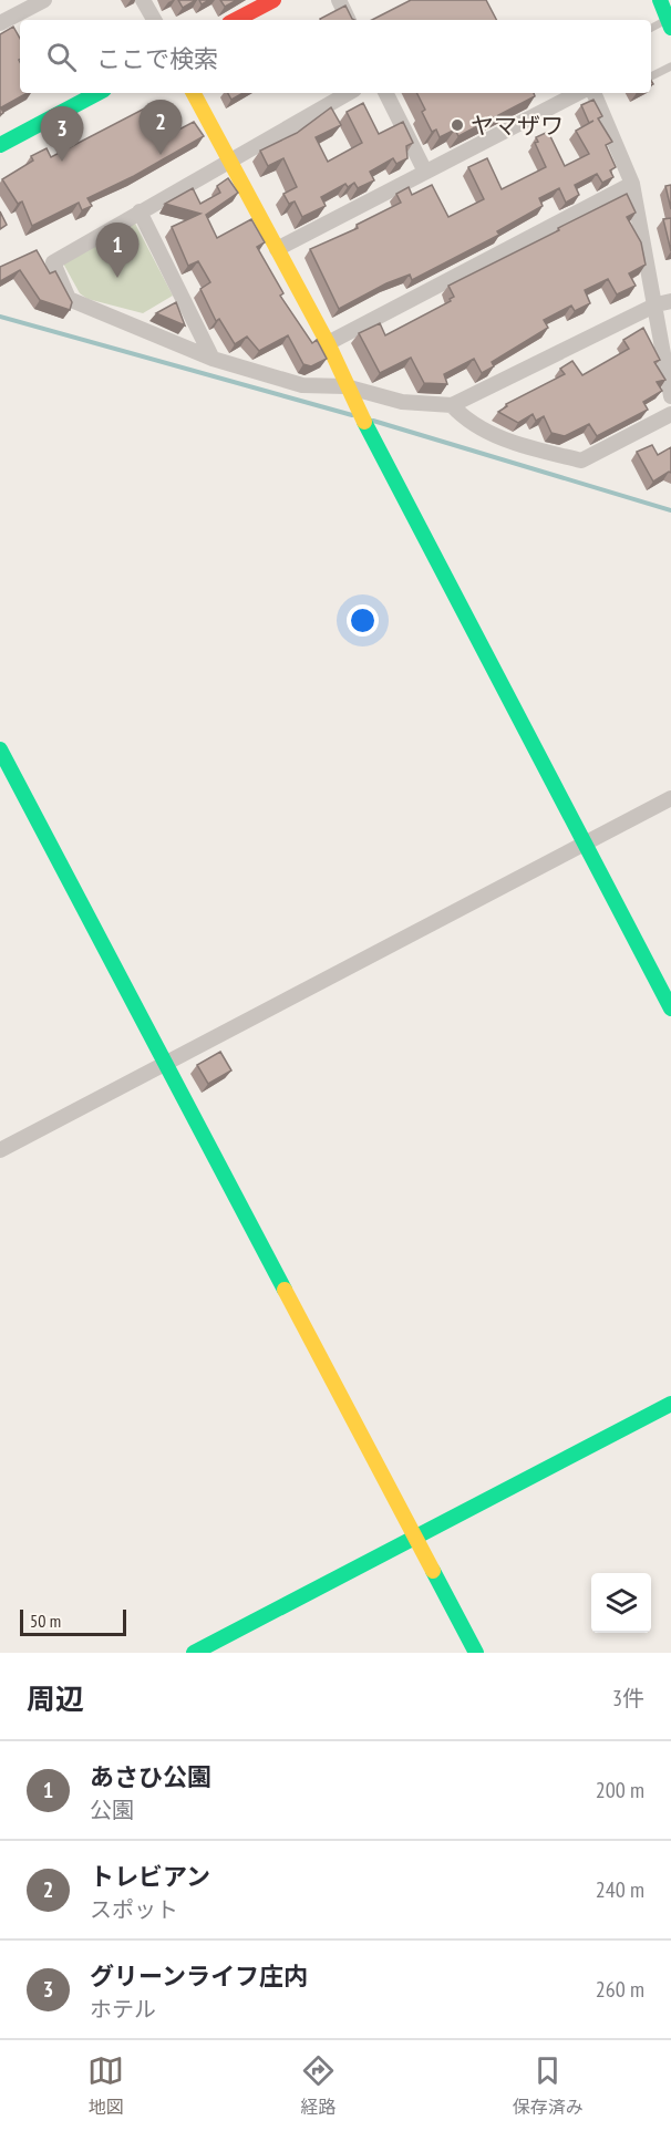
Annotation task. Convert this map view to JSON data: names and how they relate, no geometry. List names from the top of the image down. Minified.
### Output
{"places":["ヤマザワ"],"scale_bar":"50 m","page":{"search":"ここで検索","pins":["2","3","1"],"scale":"50 m","heading":["周辺","3件"],"list":[{"mark":"1","name":"あさひ公園","note":"公園","value":"200 m"},{"mark":"2","name":"トレビアン","note":"スポット","value":"240 m"},{"mark":"3","name":"グリーンライフ庄内","note":"ホテル","value":"260 m"}],"nav":["地図","経路","保存済み"]}}
